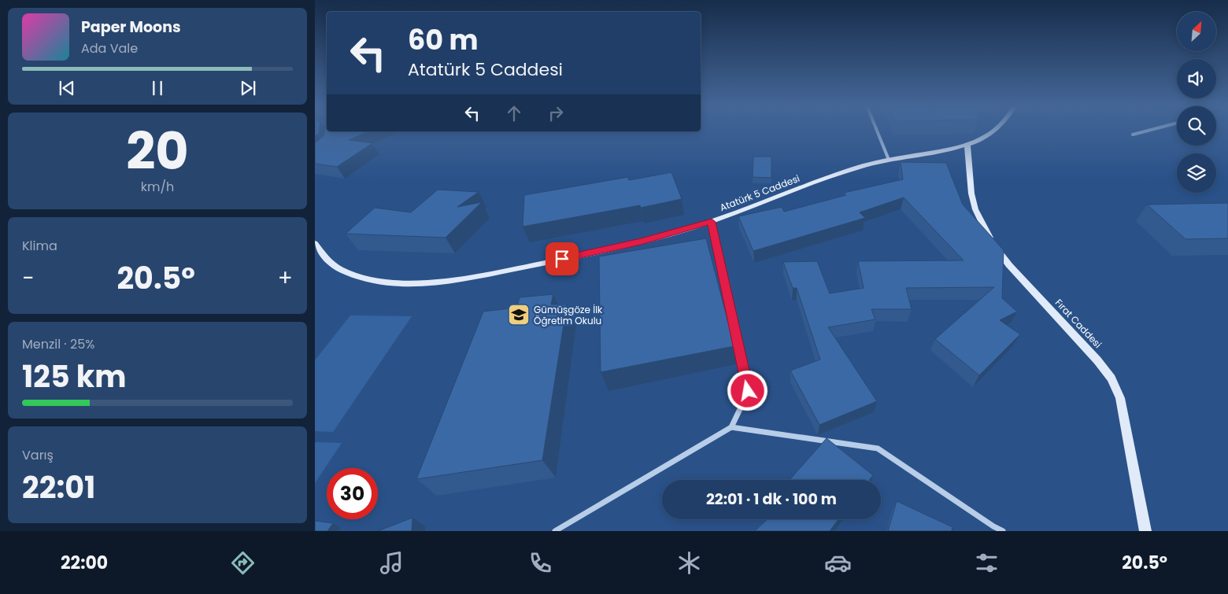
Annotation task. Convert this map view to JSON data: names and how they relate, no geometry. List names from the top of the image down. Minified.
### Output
{"streets":{"main road":["Atatürk 5 Caddesi","Fırat Caddesi"]},"crossings":[["Atatürk 5 Caddesi","Fırat Caddesi"]],"places":{"school or university":["Gümüşgöze İlk Öğretim Okulu"]},"north":"top right","page":{"turn":["60 m","Atatürk 5 Caddesi"],"song":["Paper Moons","Ada Vale"],"tile":[["20","km/h"],"Klima",["Menzil · 25%","125 km"],["Varış","22:01"]],"heat":["−","20.5°","+"],"limit":"30","trip":"22:01 · 1 dk · 100 m","tabs":["22:00","20.5°"]}}
